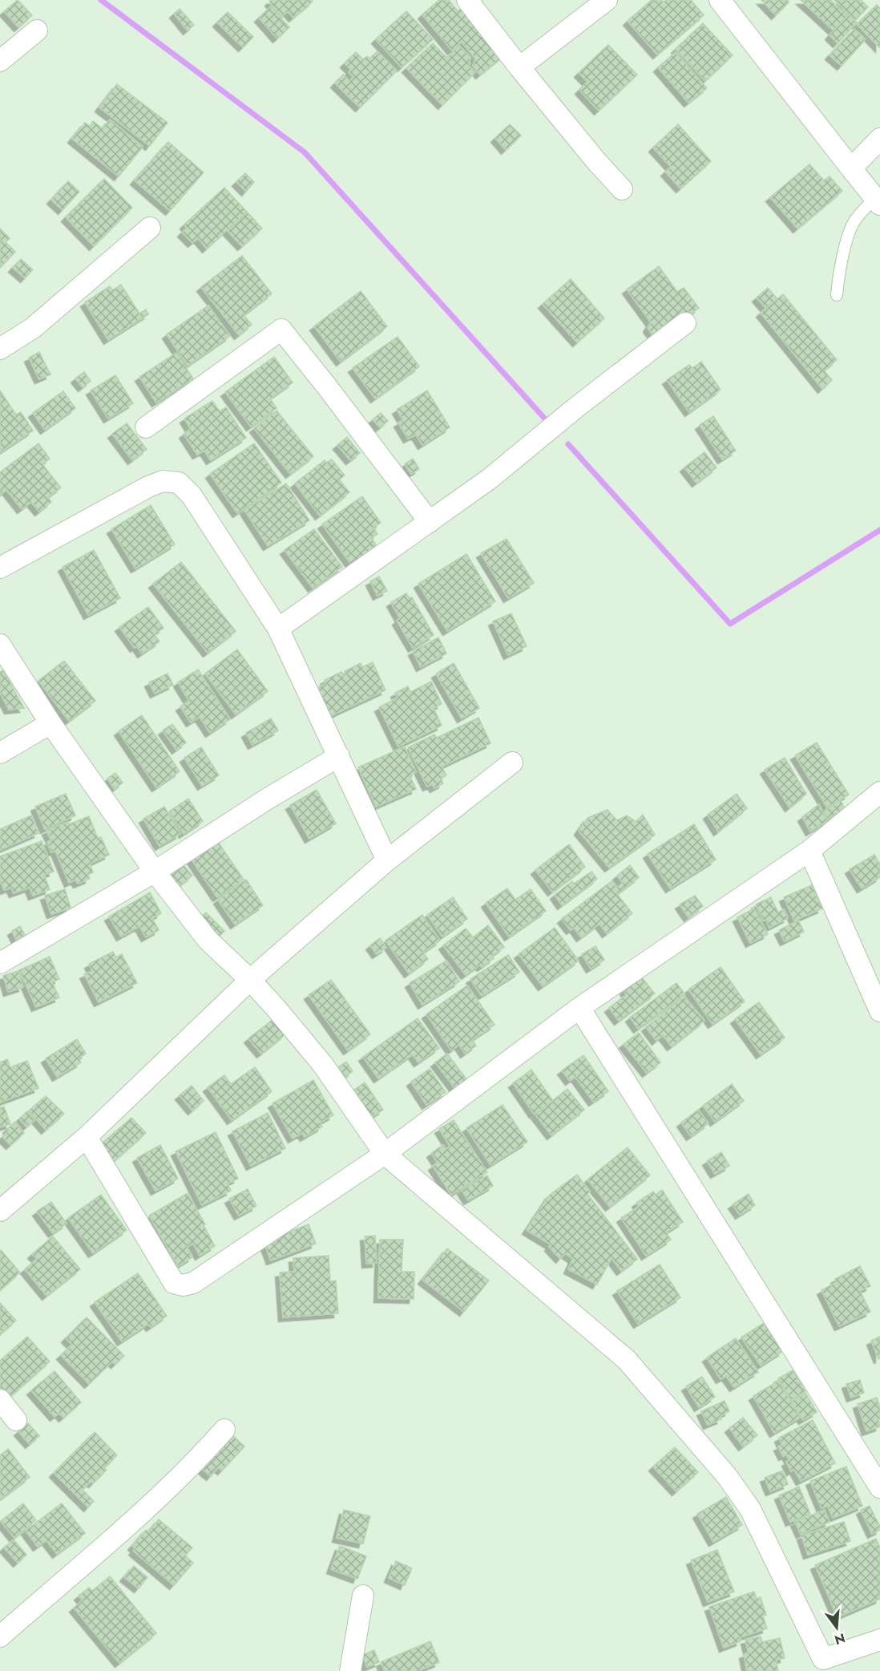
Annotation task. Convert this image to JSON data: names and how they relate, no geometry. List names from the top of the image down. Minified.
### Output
{"north":"bottom"}
